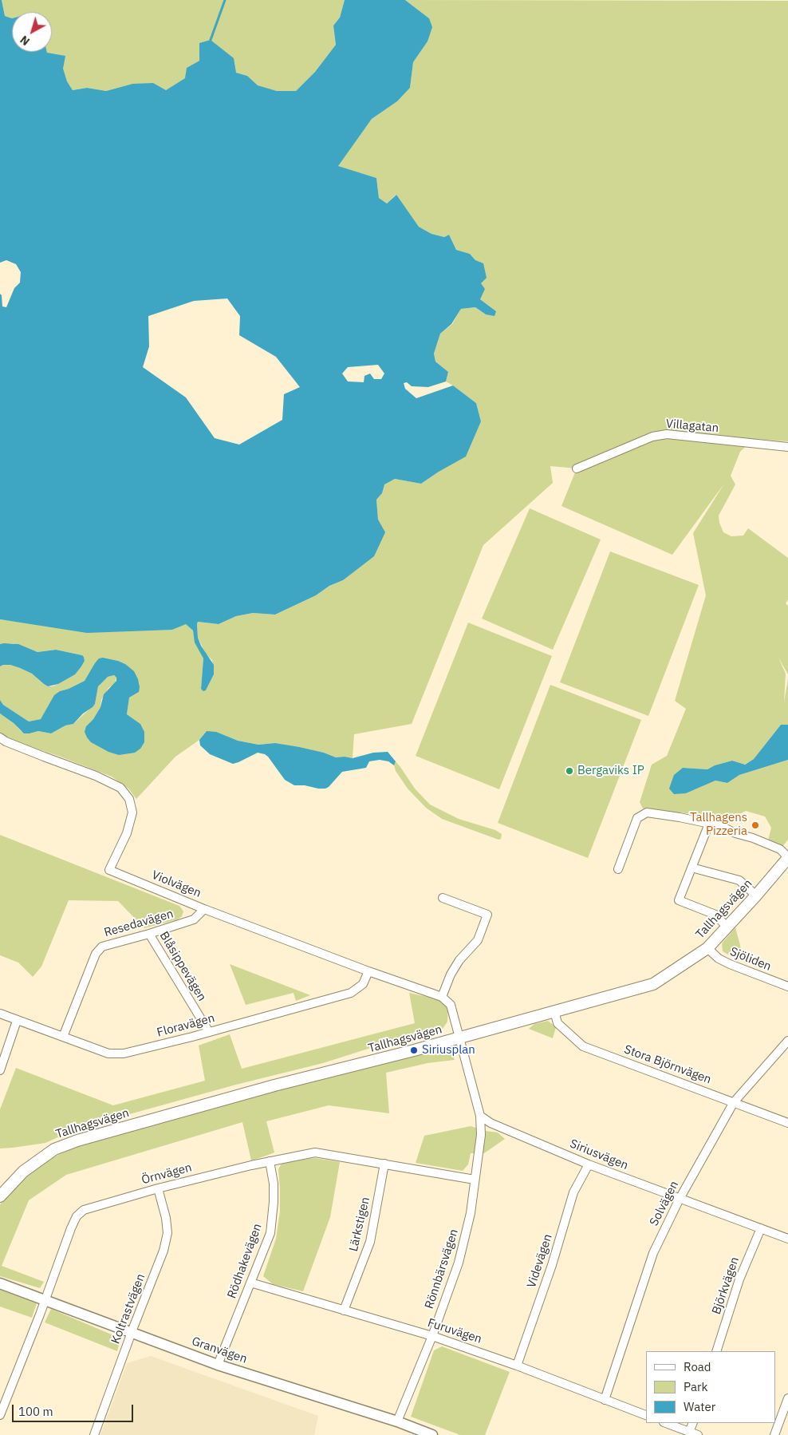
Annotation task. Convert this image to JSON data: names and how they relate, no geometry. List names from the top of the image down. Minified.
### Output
{"streets":{"main road":["Tallhagsvägen"],"street":["Villagatan","Violvägen","Resedavägen","Sjöliden","Blåsippevägen","Floravägen","Stora Björnvägen","Siriusvägen","Örnvägen","Solvägen","Lärkstigen","Rödhakevägen","Videvägen","Rönnbärsvägen","Björkvägen","Koltrastvägen","Furuvägen","Granvägen"]},"crossings":[["Violvägen","Resedavägen"],["Violvägen","Floravägen"],["Tallhagsvägen","Sjöliden"],["Tallhagsvägen","Stora Björnvägen"],["Resedavägen","Blåsippevägen"],["Resedavägen","Floravägen"],["Blåsippevägen","Floravägen"],["Stora Björnvägen","Solvägen"],["Siriusvägen","Solvägen"],["Siriusvägen","Videvägen"],["Siriusvägen","Rönnbärsvägen"],["Siriusvägen","Björkvägen"],["Örnvägen","Lärkstigen"],["Örnvägen","Rödhakevägen"],["Örnvägen","Rönnbärsvägen"],["Örnvägen","Koltrastvägen"],["Örnvägen","Granvägen"],["Solvägen","Furuvägen"],["Lärkstigen","Furuvägen"],["Rödhakevägen","Furuvägen"],["Rödhakevägen","Granvägen"],["Videvägen","Furuvägen"],["Rönnbärsvägen","Furuvägen"],["Rönnbärsvägen","Granvägen"],["Koltrastvägen","Granvägen"]],"places":["Bergaviks IP","Tallhagens Pizzeria","Siriusplan"],"legend":["Road","Park","Water"],"scale_bar":"100 m","north":"bottom left"}
